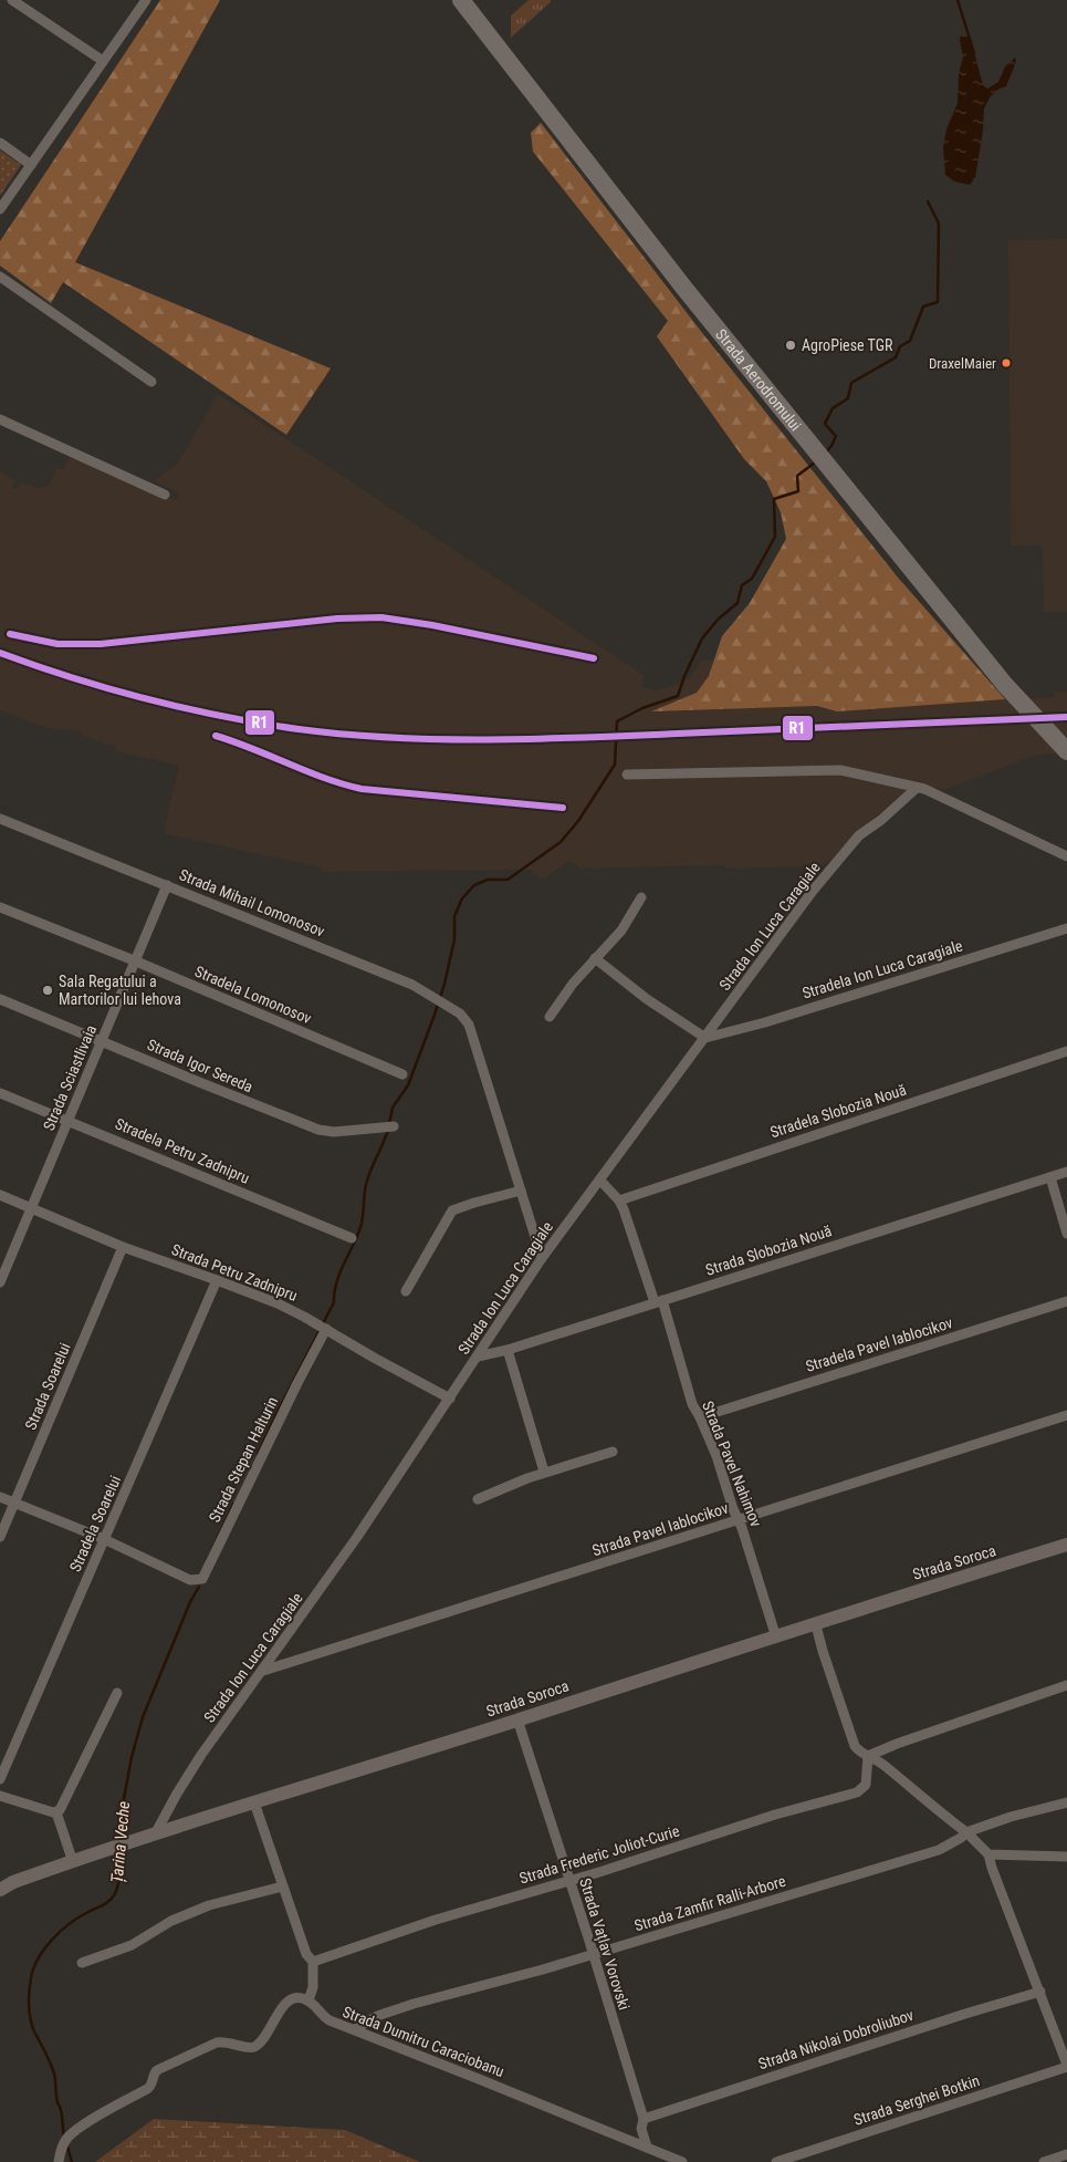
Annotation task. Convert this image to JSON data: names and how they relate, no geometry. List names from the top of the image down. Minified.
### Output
{"streets":{"highway":["Strada Aerodromului"],"street":["Strada Mihail Lomonosov","Strada Ion Luca Caragiale","Stradela Ion Luca Caragiale","Stradela Lomonosov","Strada Igor Sereda","Strada Sciastlivaia","Stradela Slobozia Nouă","Stradela Petru Zadnipru","Strada Slobozia Nouă","Strada Petru Zadnipru","Stradela Pavel Iablocikov","Strada Soarelui","Strada Stepan Halturin","Strada Pavel Nahimov","Stradela Soarelui","Strada Pavel Iablocikov","Strada Soroca","Strada Frederic Joliot-Curie","Strada Zamfir Ralli-Arbore","Strada Vațlav Vorovski","Strada Nikolai Dobroliubov","Strada Dumitru Caraciobanu","Strada Serghei Botkin"]},"crossings":[["Strada Mihail Lomonosov","Strada Ion Luca Caragiale"],["Strada Mihail Lomonosov","Strada Sciastlivaia"],["Strada Ion Luca Caragiale","Stradela Ion Luca Caragiale"],["Strada Ion Luca Caragiale","Strada Slobozia Nouă"],["Strada Ion Luca Caragiale","Strada Petru Zadnipru"],["Strada Ion Luca Caragiale","Strada Pavel Nahimov"],["Strada Ion Luca Caragiale","Strada Pavel Iablocikov"],["Strada Ion Luca Caragiale","Strada Soroca"],["Stradela Lomonosov","Strada Sciastlivaia"],["Strada Igor Sereda","Strada Sciastlivaia"],["Strada Sciastlivaia","Stradela Petru Zadnipru"],["Strada Sciastlivaia","Strada Petru Zadnipru"],["Stradela Slobozia Nouă","Strada Pavel Nahimov"],["Strada Slobozia Nouă","Strada Pavel Nahimov"],["Strada Petru Zadnipru","Strada Soarelui"],["Strada Petru Zadnipru","Strada Stepan Halturin"],["Strada Petru Zadnipru","Stradela Soarelui"],["Stradela Pavel Iablocikov","Strada Pavel Nahimov"],["Strada Stepan Halturin","Stradela Soarelui"],["Strada Pavel Nahimov","Strada Pavel Iablocikov"],["Strada Pavel Nahimov","Strada Soroca"],["Strada Soroca","Strada Vațlav Vorovski"],["Strada Frederic Joliot-Curie","Strada Vațlav Vorovski"],["Strada Zamfir Ralli-Arbore","Strada Vațlav Vorovski"],["Strada Zamfir Ralli-Arbore","Strada Dumitru Caraciobanu"],["Strada Vațlav Vorovski","Strada Nikolai Dobroliubov"],["Strada Vațlav Vorovski","Strada Dumitru Caraciobanu"]],"water":["Țarina Veche"],"places":["AgroPiese TGR","DraxelMaier","Sala Regatului a Martorilor lui Iehova"],"lines":["transit line R1"]}
